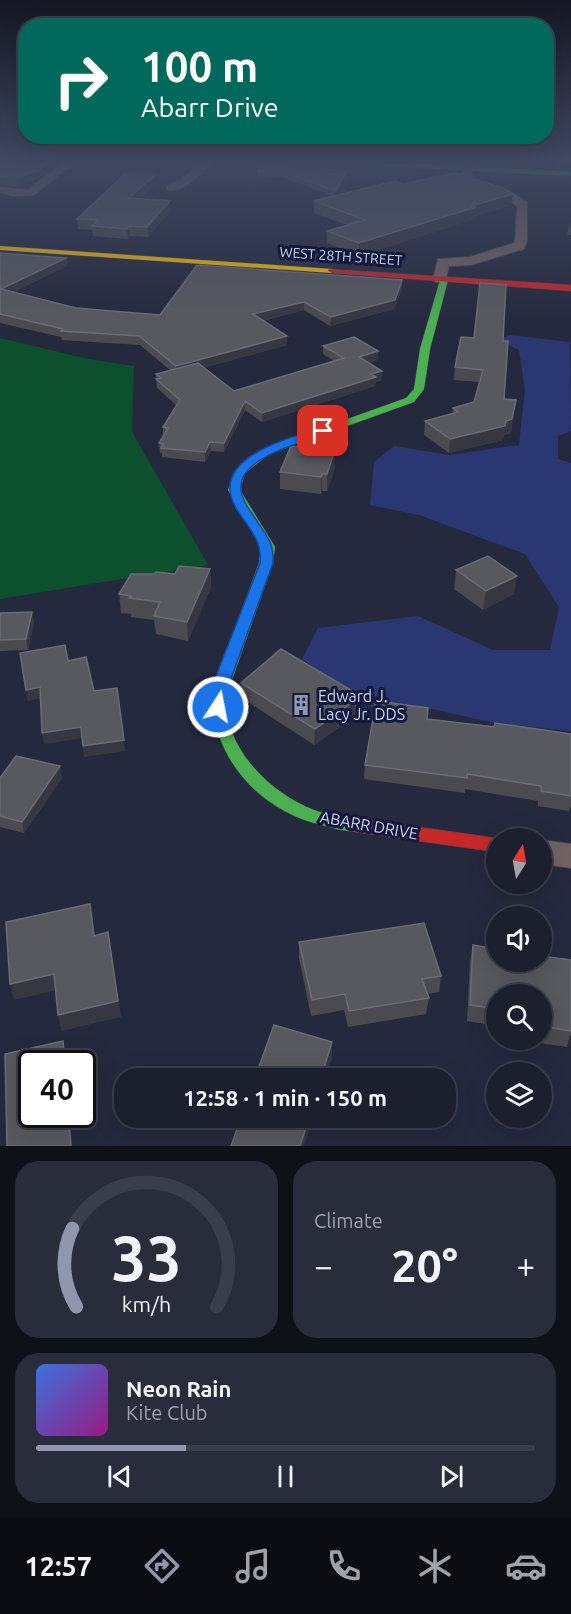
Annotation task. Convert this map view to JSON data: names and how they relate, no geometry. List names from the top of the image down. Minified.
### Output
{"streets":{"street":["WEST 28TH STREET","ABARR DRIVE"]},"crossings":[["WEST 28TH STREET","ABARR DRIVE"]],"places":{"building":["Edward J. Lacy Jr. DDS"]},"north":"top","page":{"turn":["100 m","Abarr Drive"],"limit":"40","trip":"12:58 · 1 min · 150 m","tile":"Climate","heat":["−","20°","+"],"song":["Neon Rain","Kite Club"],"tabs":"12:57","gauge":["33","km/h"]}}
